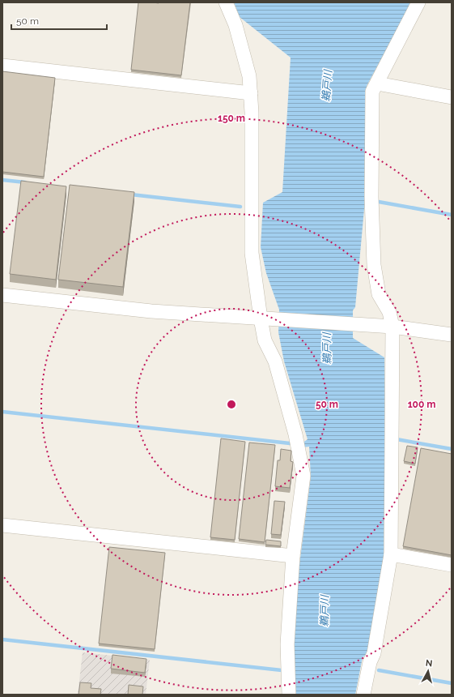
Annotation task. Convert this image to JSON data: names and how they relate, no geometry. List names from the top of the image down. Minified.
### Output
{"water":["鵜戸川"],"scale_bar":"50 m","north":"top","rings":["150 m","50 m","100 m"]}
